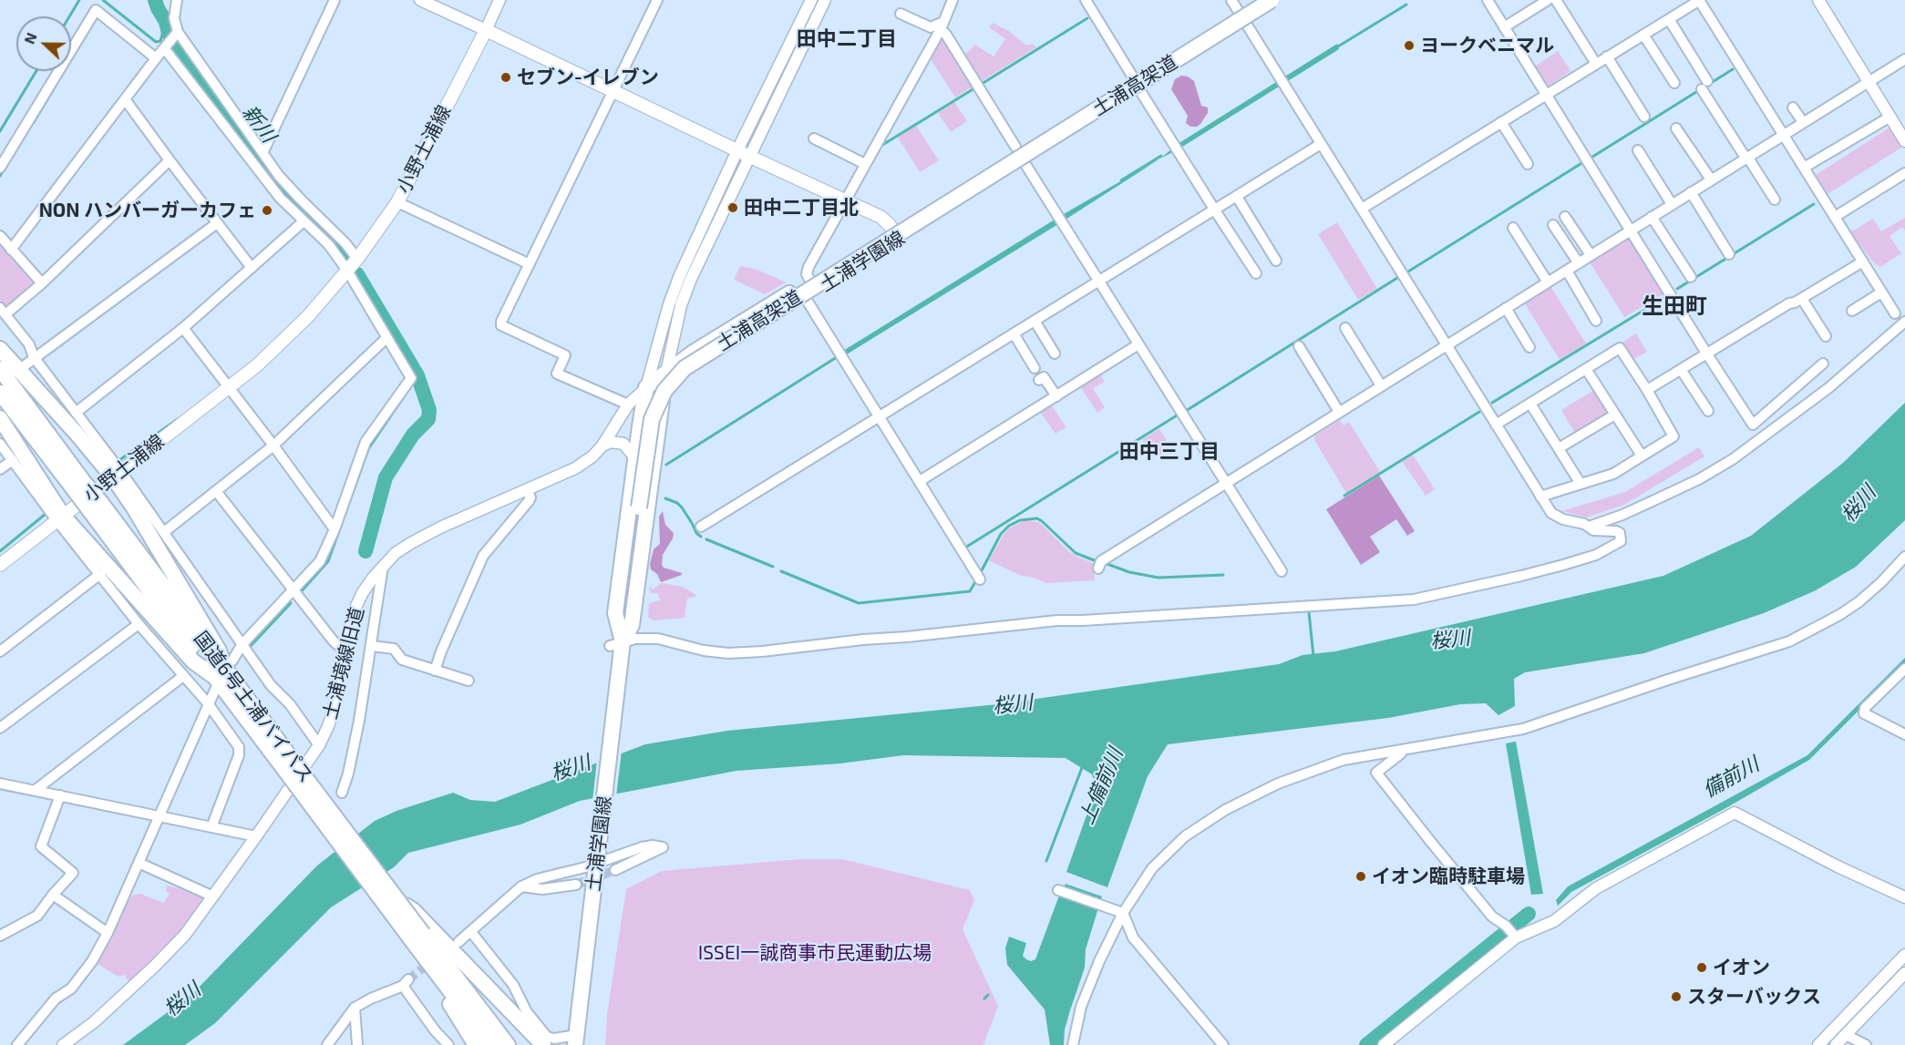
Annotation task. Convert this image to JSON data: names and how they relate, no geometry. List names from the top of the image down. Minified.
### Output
{"streets":{"main road":["土浦高架道","小野土浦線","土浦学園線","国道6号土浦バイパス"],"street":["土浦境線旧道"]},"crossings":[["土浦高架道","土浦学園線"],["土浦学園線","土浦境線旧道"]],"districts":["田中二丁目","生田町","田中三丁目"],"water":["新川","桜川","備前川","上備前川"],"parks":["ISSEI一誠商事市民運動広場"],"places":["ヨークベニマル","セブン-イレブン","田中二丁目北","NON ハンバーガーカフェ","イオン臨時駐車場","イオン","スターバックス"],"north":"left"}
